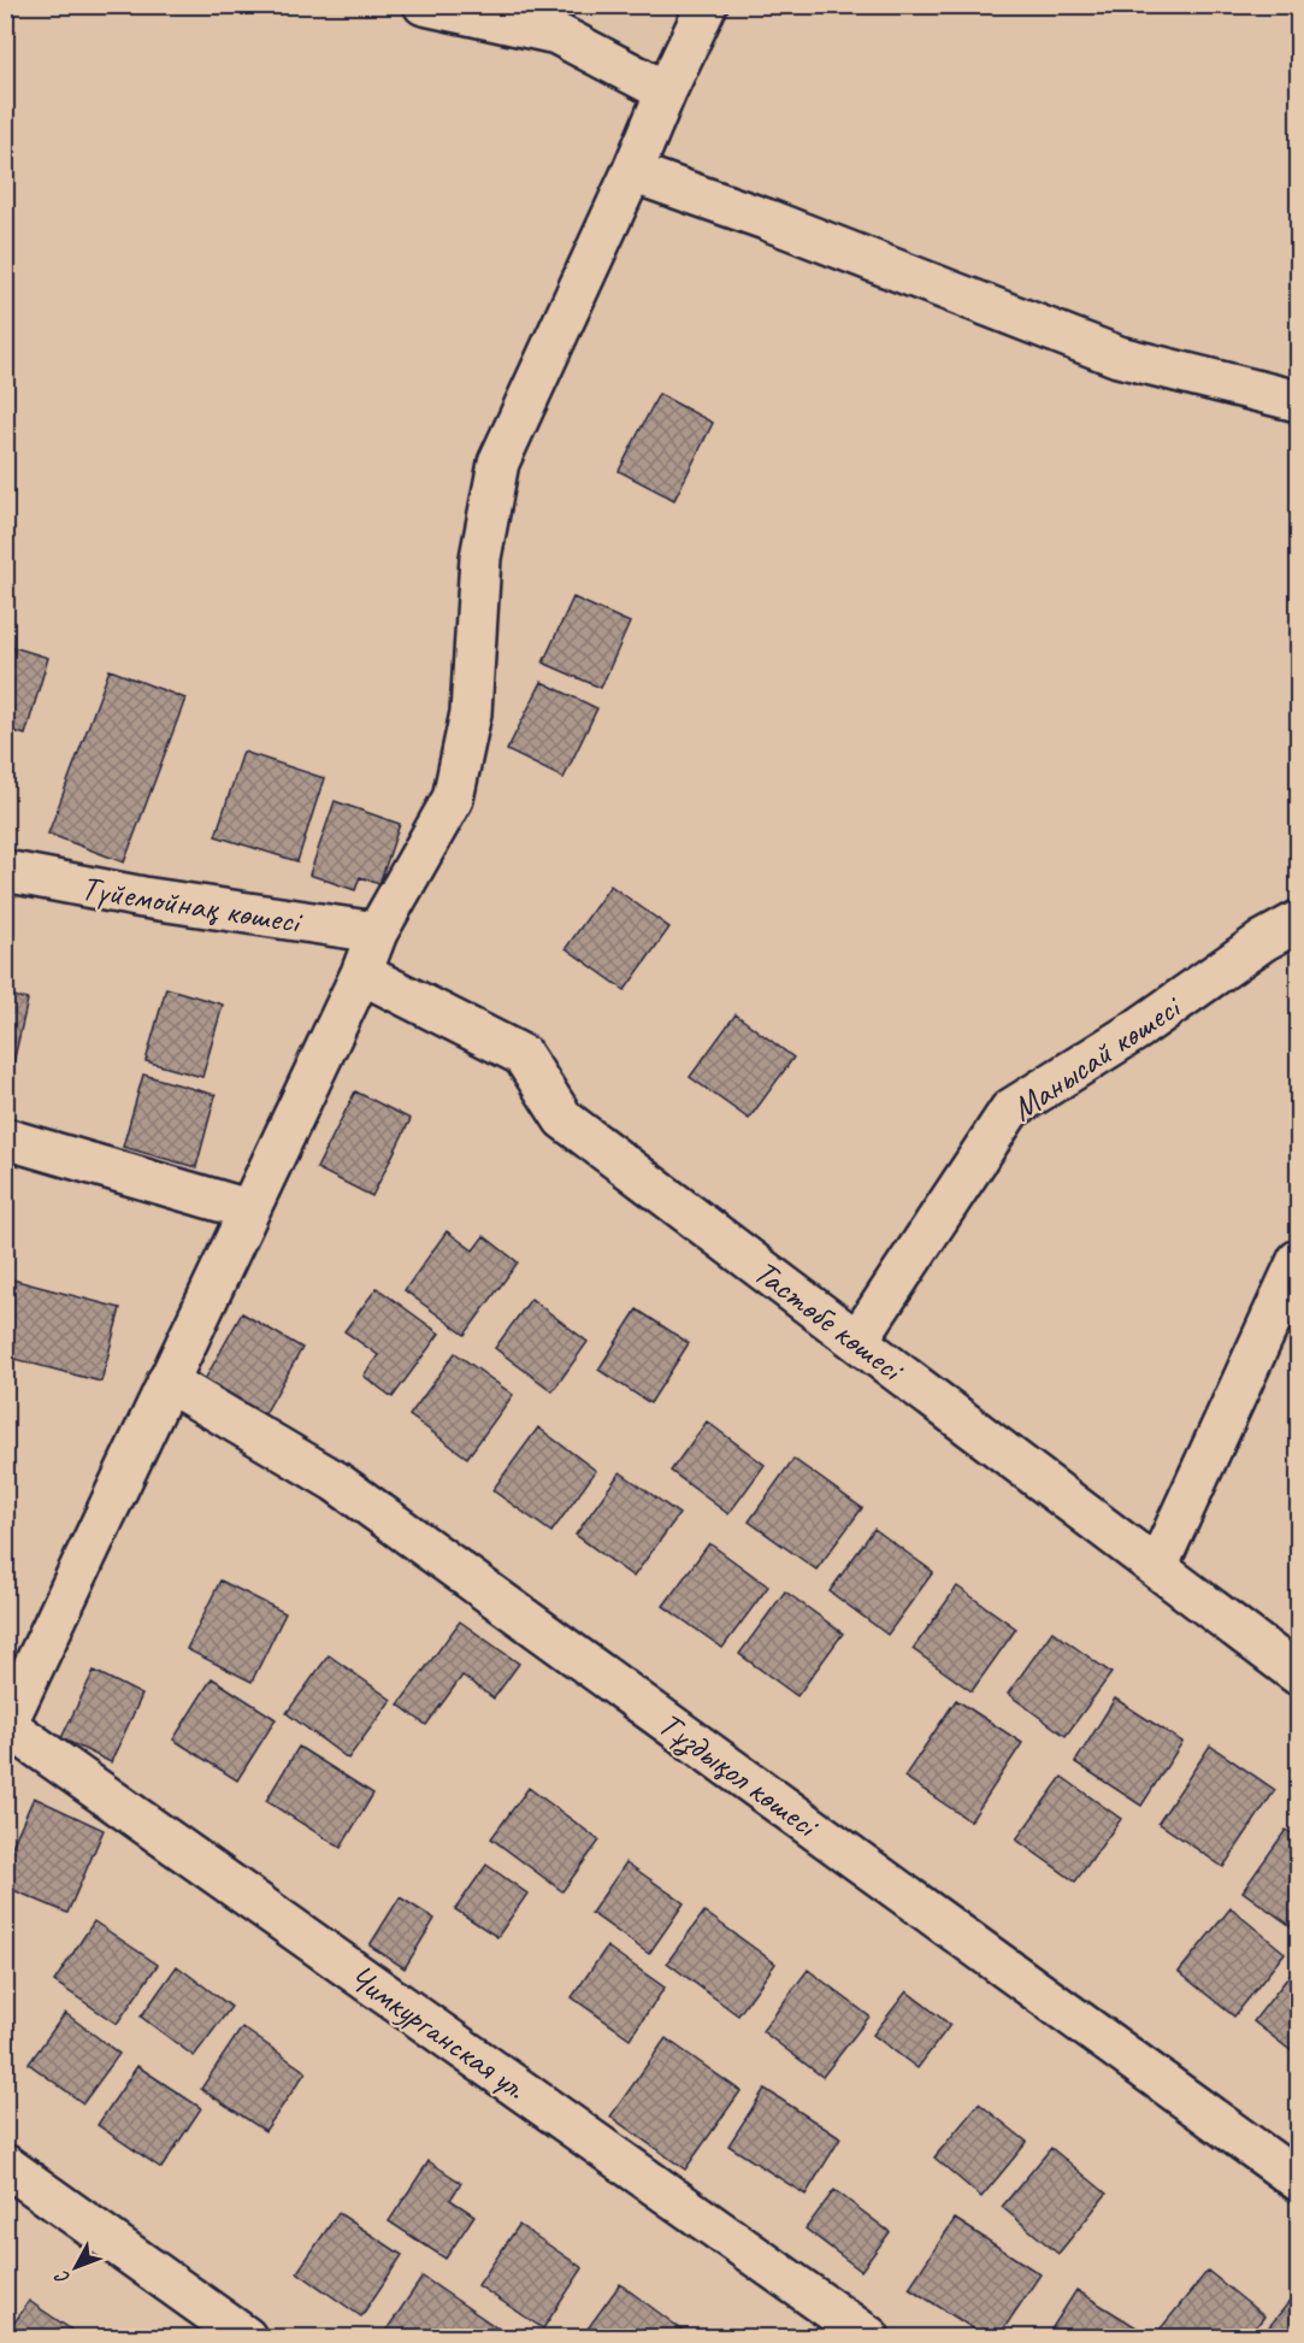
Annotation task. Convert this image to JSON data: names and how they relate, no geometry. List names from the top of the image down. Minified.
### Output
{"streets":{"street":["Түйемойнақ көшесі","Манысай көшесі","Тастөбе көшесі","Тұздықол көшесі","Чимкурганская ул."]},"crossings":[["Манысай көшесі","Тастөбе көшесі"]],"north":"bottom left"}
